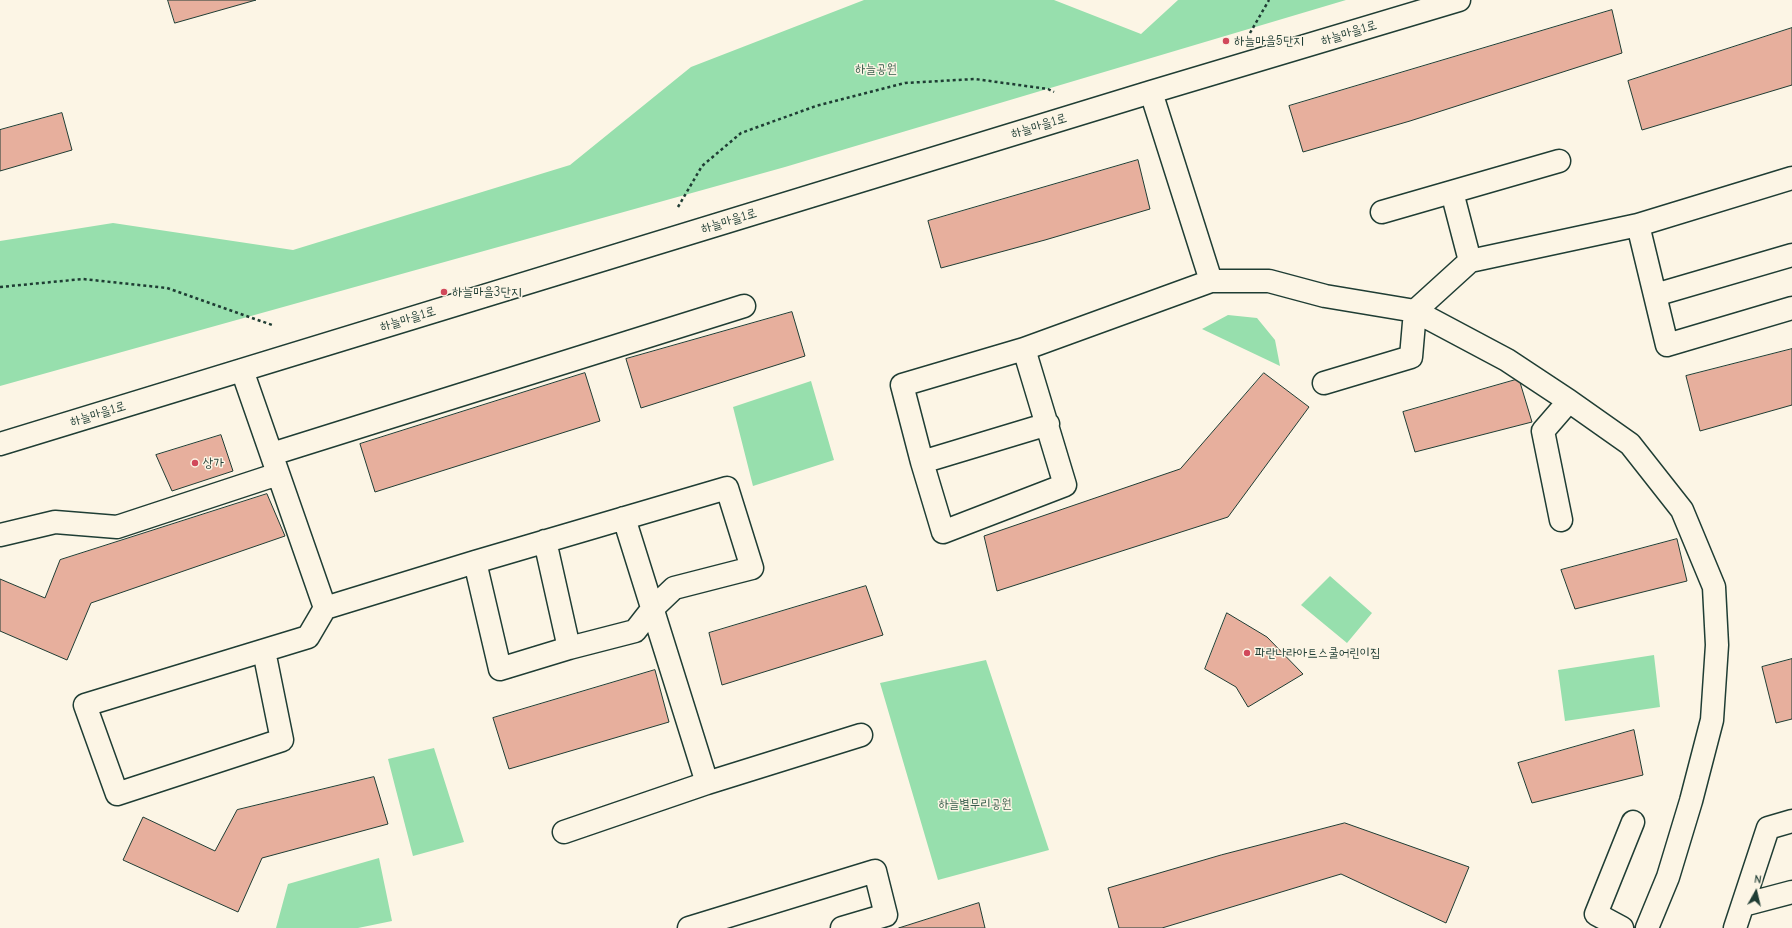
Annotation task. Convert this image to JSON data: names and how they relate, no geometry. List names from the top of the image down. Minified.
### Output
{"streets":{"street":["하늘마을1로"]},"parks":["하늘공원","하늘별무리공원"],"places":["하늘마을5단지","하늘마을3단지","상가","파란나라아트스쿨어린이집"],"north":"top"}
